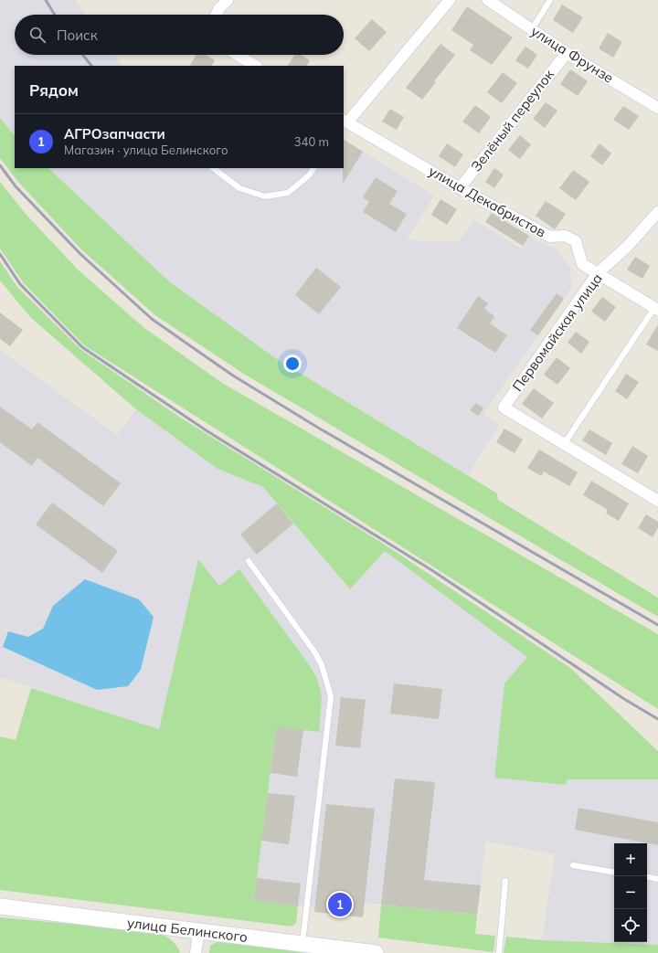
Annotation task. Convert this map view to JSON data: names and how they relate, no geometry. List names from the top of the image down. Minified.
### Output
{"streets":{"street":["улица Фрунзе","Зелёный переулок","улица Декабристов","Первомайская улица","улица Белинского"]},"crossings":[["улица Фрунзе","Зелёный переулок"],["Зелёный переулок","улица Декабристов"],["улица Декабристов","Первомайская улица"]],"page":{"search":"Поиск","heading":"Рядом","list":[{"mark":"1","name":"АГРОзапчасти","note":"Магазин · улица Белинского","value":"340 m"}],"map_buttons":["+","−"],"pins":"1"}}
